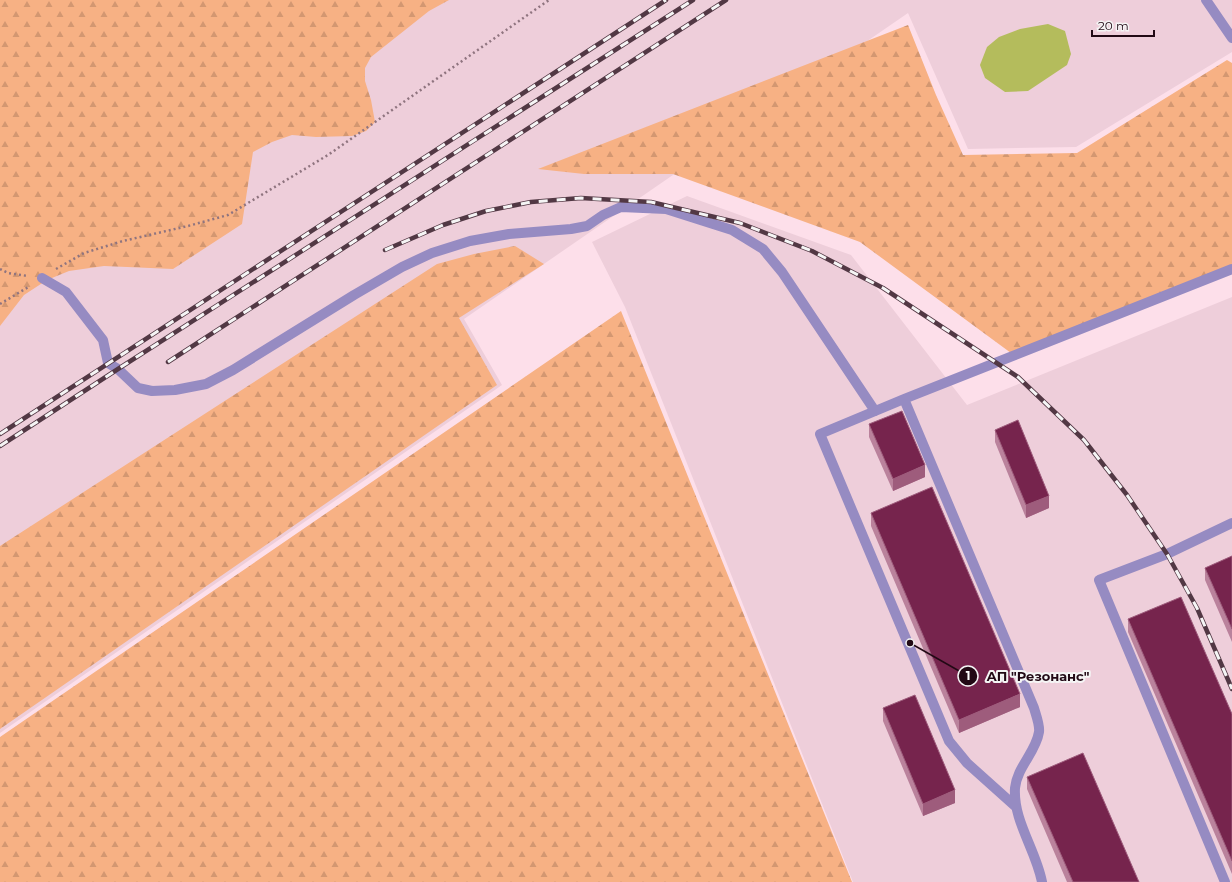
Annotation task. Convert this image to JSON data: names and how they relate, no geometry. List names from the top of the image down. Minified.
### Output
{"places":["АП \"Резонанс\""],"scale_bar":"20 m"}
